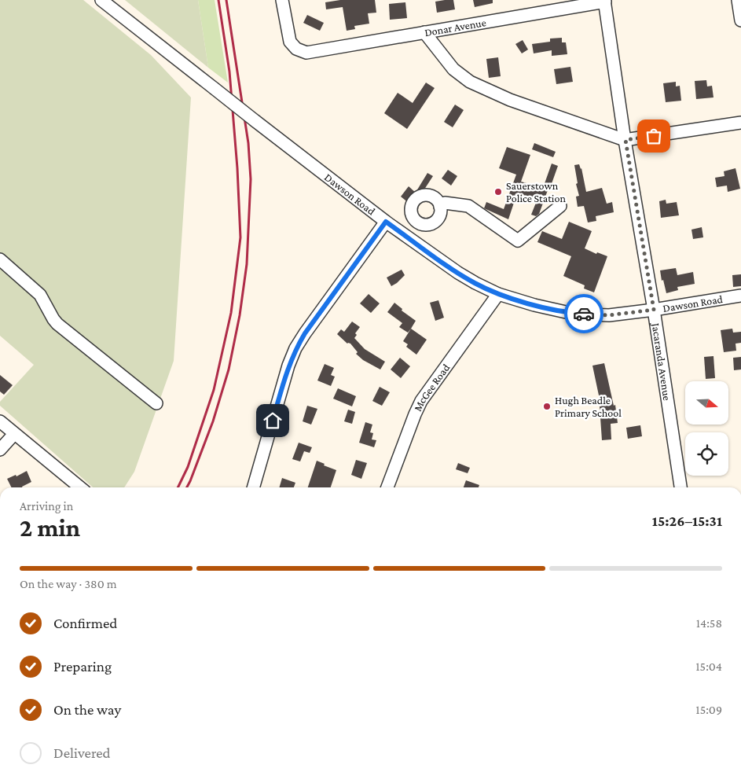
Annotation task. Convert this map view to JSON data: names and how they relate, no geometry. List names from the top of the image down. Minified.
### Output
{"streets":{"street":["Donar Avenue","Dawson Road","Jacaranda Avenue","McGee Road"]},"crossings":[["Donar Avenue","Jacaranda Avenue"],["Dawson Road","Jacaranda Avenue"],["Dawson Road","McGee Road"]],"places":["Sauerstown Police Station","Hugh Beadle Primary School"],"north":"right","page":{"heading":["2 min","Arriving in","15:26–15:31"],"bar":"On the way · 380 m","list":[["Confirmed","14:58"],["Preparing","15:04"],["On the way","15:09"],"Delivered"]}}
